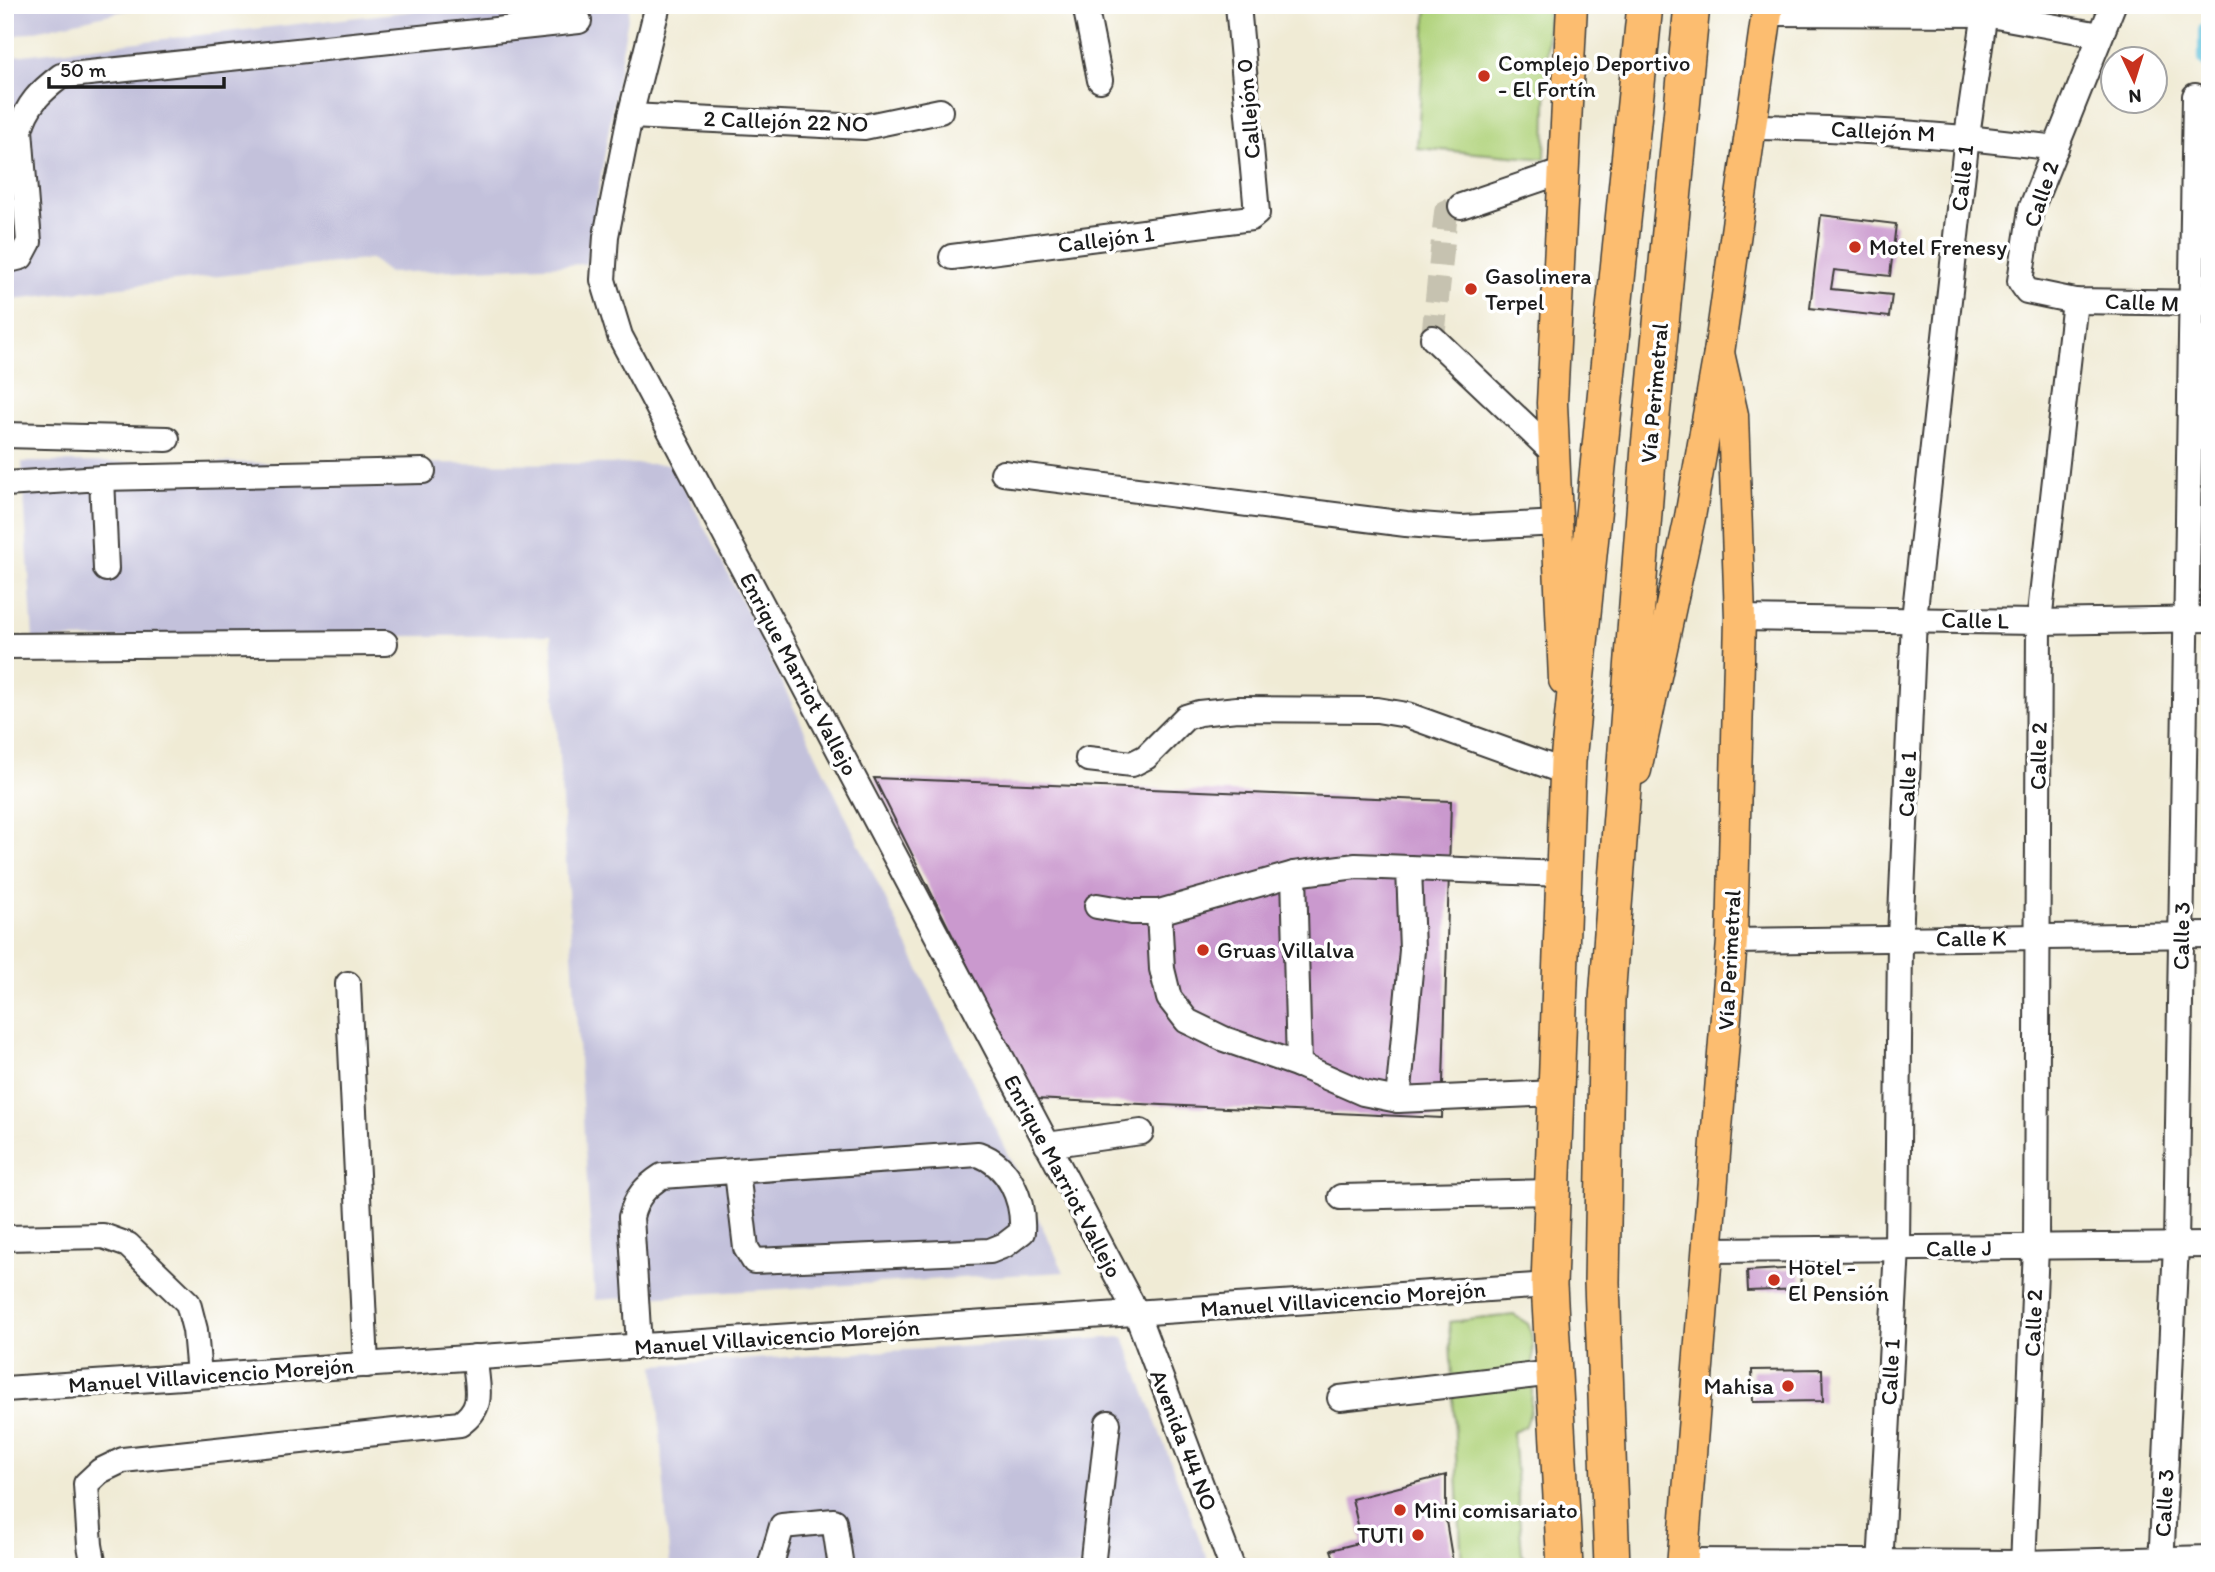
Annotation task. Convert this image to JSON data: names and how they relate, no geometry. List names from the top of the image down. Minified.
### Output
{"streets":{"highway":["Vía Perimetral"],"street":["Callejón 0","2 Callejón 22 NO","Callejón M","Calle 1","Calle 2","Callejón 1","Calle M","Calle L","Enrique Marriot Vallejo","Calle 3","Calle K","Calle J","Manuel Villavicencio Morejón","Avenida 44 NO"]},"crossings":[["Callejón 0","Callejón 1"],["2 Callejón 22 NO","Enrique Marriot Vallejo"],["Callejón M","Calle 1"],["Callejón M","Calle 2"],["Callejón M","Vía Perimetral"],["Calle 1","Calle L"],["Calle 1","Calle K"],["Calle 1","Calle J"],["Calle 2","Calle M"],["Calle 2","Calle L"],["Calle 2","Calle K"],["Calle 2","Calle J"],["Calle M","Calle 3"],["Vía Perimetral","Calle L"],["Vía Perimetral","Calle K"],["Vía Perimetral","Calle J"],["Vía Perimetral","Manuel Villavicencio Morejón"],["Calle L","Calle 3"],["Enrique Marriot Vallejo","Manuel Villavicencio Morejón"],["Enrique Marriot Vallejo","Avenida 44 NO"],["Calle 3","Calle K"],["Calle 3","Calle J"],["Manuel Villavicencio Morejón","Avenida 44 NO"]],"places":["Complejo Deportivo - El Fortín","Motel Frenesy","Gasolinera Terpel","Gruas Villalva","Hotel - El Pensión","Mahisa","Mini comisariato","TUTI"],"scale_bar":"50 m","north":"bottom"}
